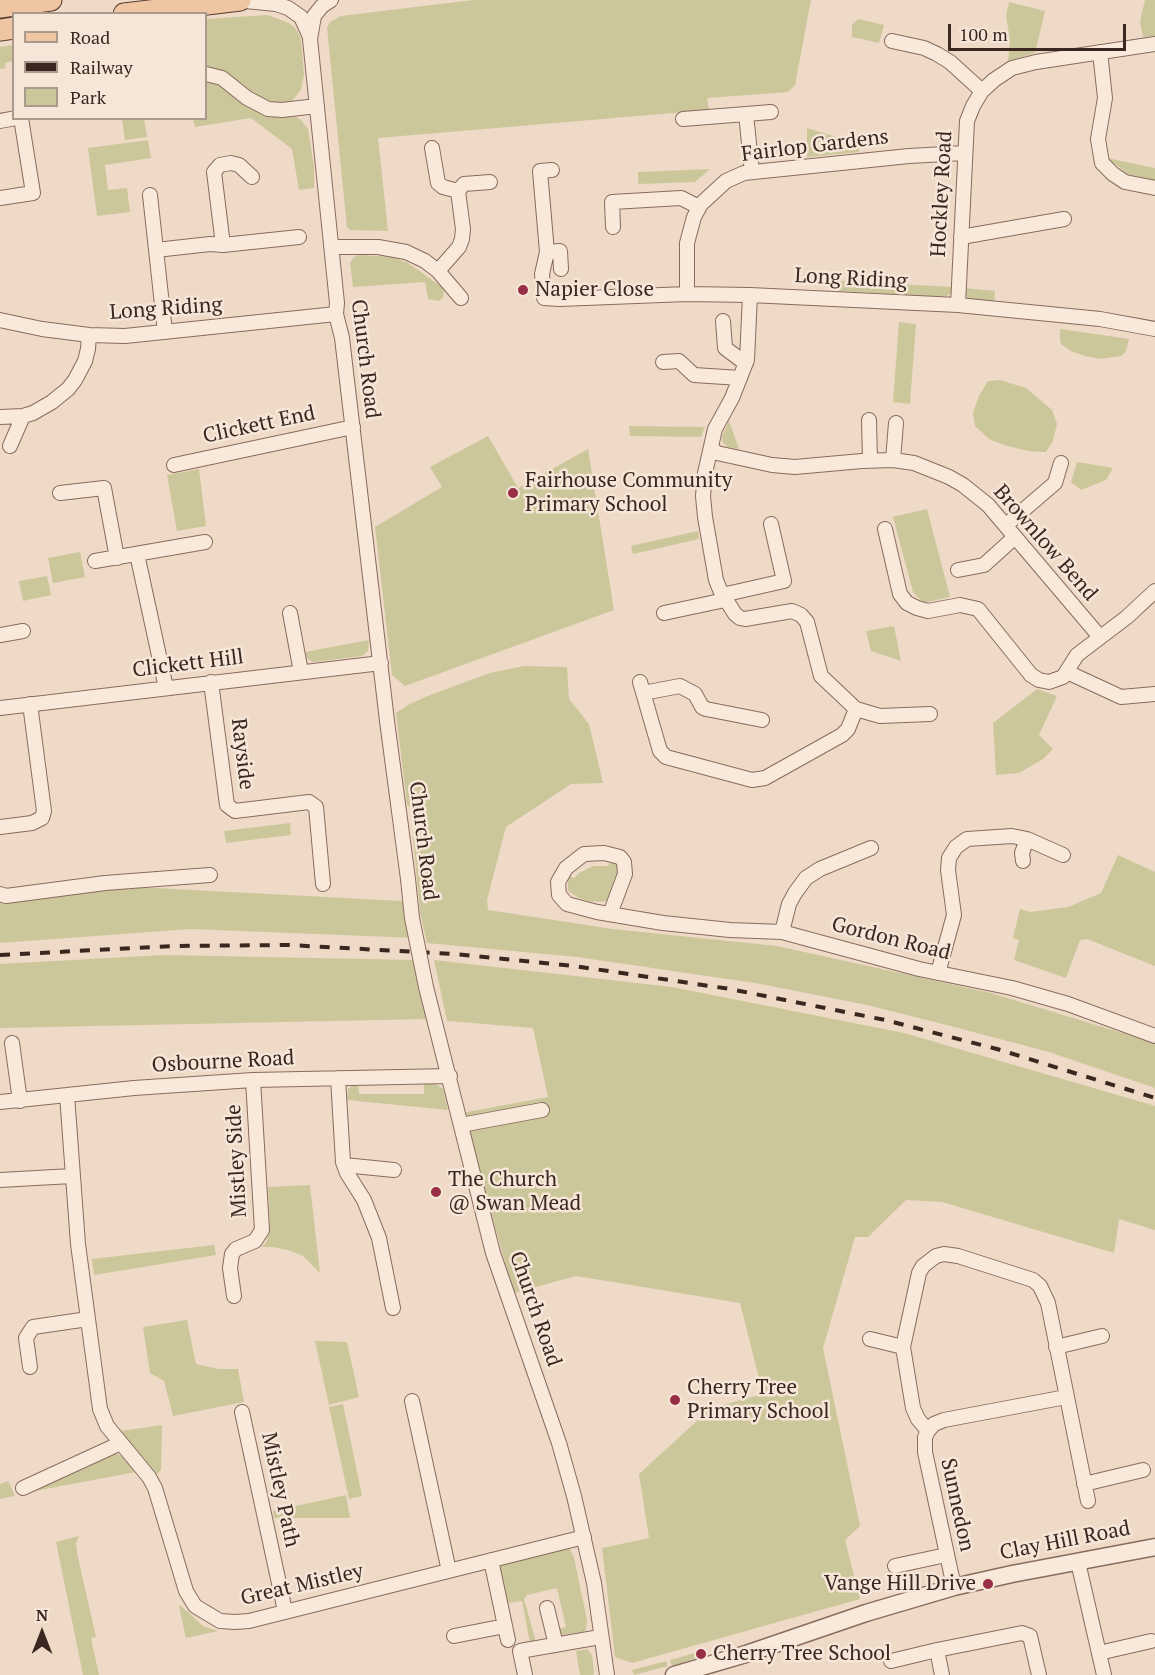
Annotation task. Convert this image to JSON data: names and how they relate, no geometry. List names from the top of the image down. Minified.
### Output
{"streets":{"street":["Fairlop Gardens","Hockley Road","Long Riding","Church Road","Clickett End","Brownlow Bend","Clickett Hill","Rayside","Gordon Road","Osbourne Road","Mistley Side","Mistley Path","Sunnedon","Clay Hill Road","Great Mistley"]},"crossings":[["Fairlop Gardens","Hockley Road"],["Fairlop Gardens","Long Riding"],["Hockley Road","Long Riding"],["Long Riding","Church Road"],["Church Road","Clickett End"],["Church Road","Clickett Hill"],["Church Road","Osbourne Road"],["Church Road","Great Mistley"],["Clickett Hill","Rayside"],["Osbourne Road","Mistley Side"],["Osbourne Road","Great Mistley"],["Mistley Path","Great Mistley"],["Sunnedon","Clay Hill Road"]],"places":["Napier Close","Fairhouse Community Primary School","The Church @ Swan Mead","Cherry Tree Primary School","Vange Hill Drive","Cherry Tree School"],"legend":["Road","Railway","Park"],"scale_bar":"100 m","north":"top"}
